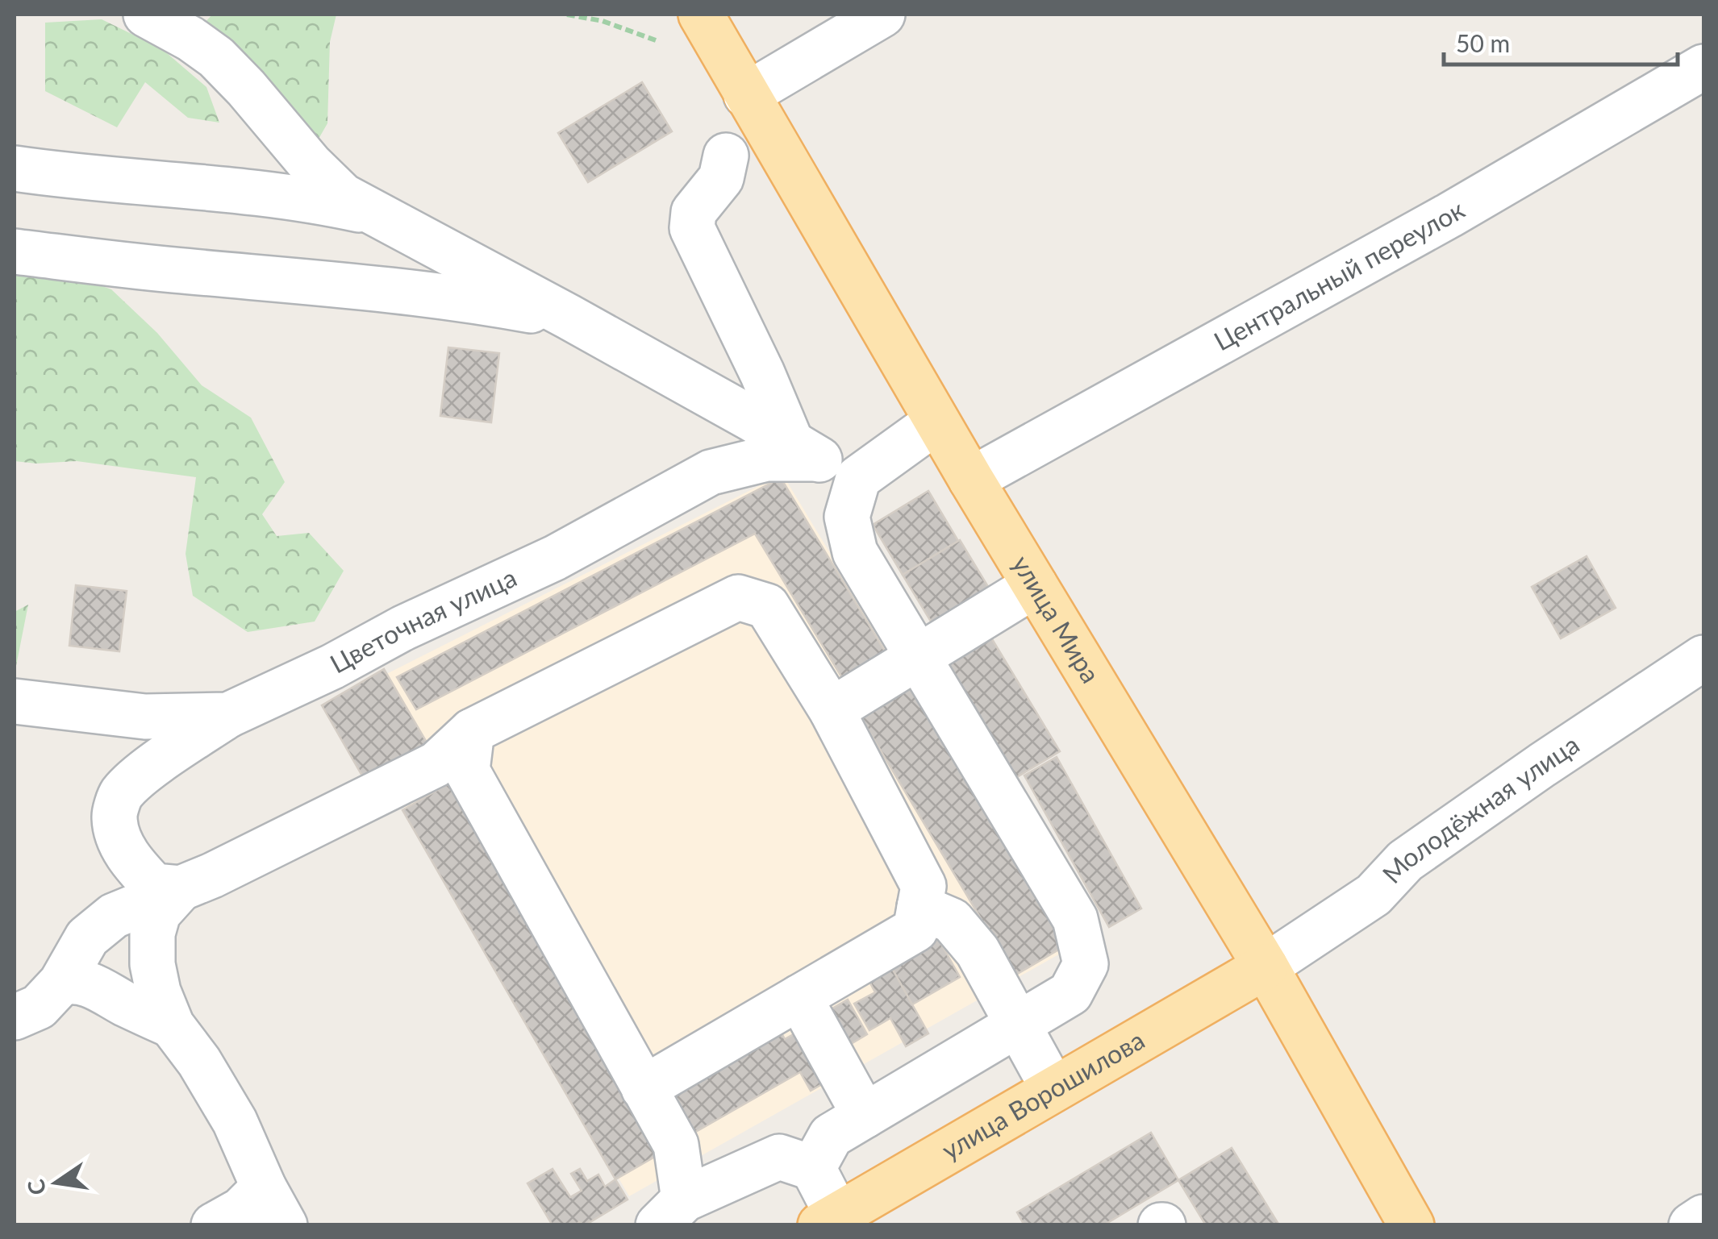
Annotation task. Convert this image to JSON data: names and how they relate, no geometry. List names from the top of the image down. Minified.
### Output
{"streets":{"main road":["улица Мира","улица Ворошилова"],"street":["Центральный переулок","Цветочная улица","Молодёжная улица"]},"crossings":[["Центральный переулок","улица Мира"],["улица Мира","Молодёжная улица"],["улица Мира","улица Ворошилова"],["Молодёжная улица","улица Ворошилова"]],"scale_bar":"50 m","north":"left"}
